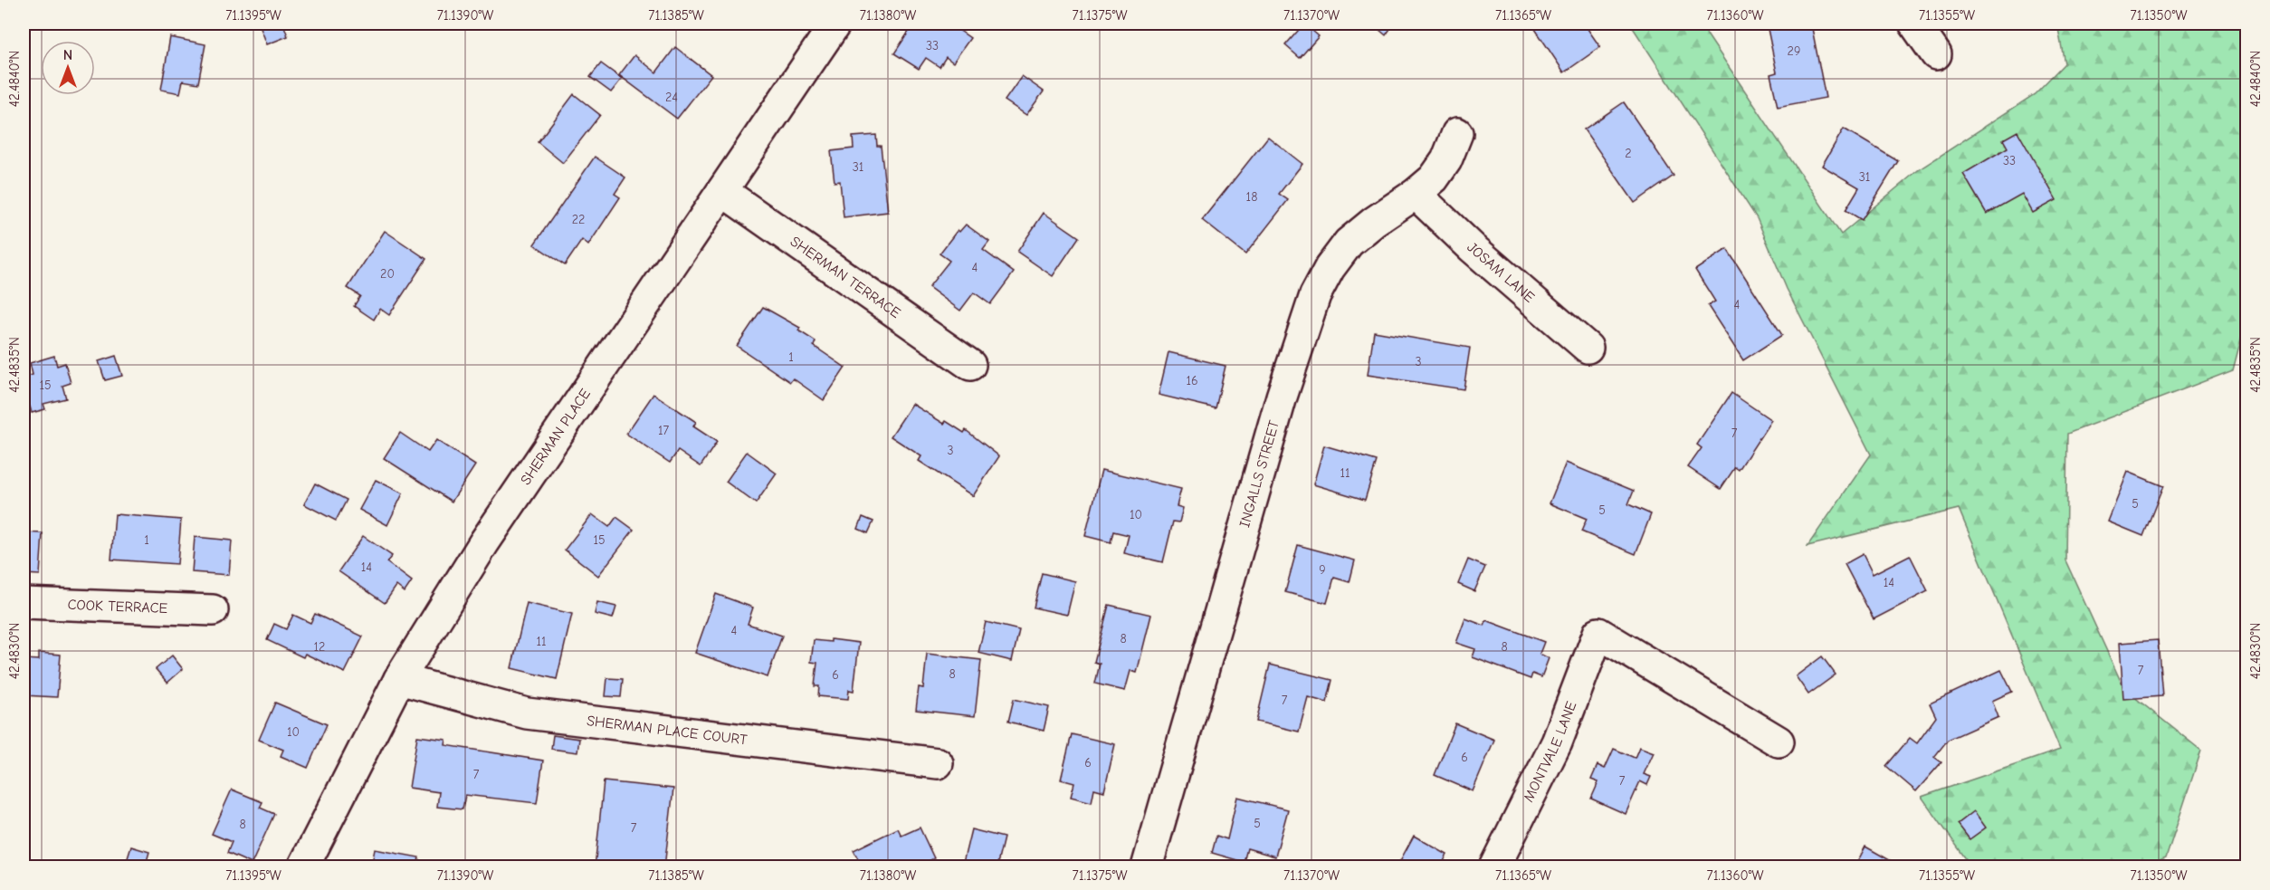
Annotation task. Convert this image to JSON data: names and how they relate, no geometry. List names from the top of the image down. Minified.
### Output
{"streets":{"street":["JOSAM LANE","SHERMAN TERRACE","SHERMAN PLACE","INGALLS STREET","COOK TERRACE","SHERMAN PLACE COURT","MONTVALE LANE"]},"crossings":[["JOSAM LANE","INGALLS STREET"],["SHERMAN TERRACE","SHERMAN PLACE"],["SHERMAN PLACE","SHERMAN PLACE COURT"]],"house_numbers":["33","29","24","2","33","31","31","18","22","4","20","4","1","3","16","15","17","7","3","11","5","5","10","1","15","14","9","14","4","8","11","12","8","7","8","6","7","10","6","6","7","7","5","8","7"],"north":"top","coordinates":["71.1395°W","71.1390°W","71.1385°W","71.1380°W","71.1375°W","71.1370°W","71.1365°W","71.1360°W","71.1355°W","71.1350°W","42.4840°N","42.4835°N","42.4830°N"]}
